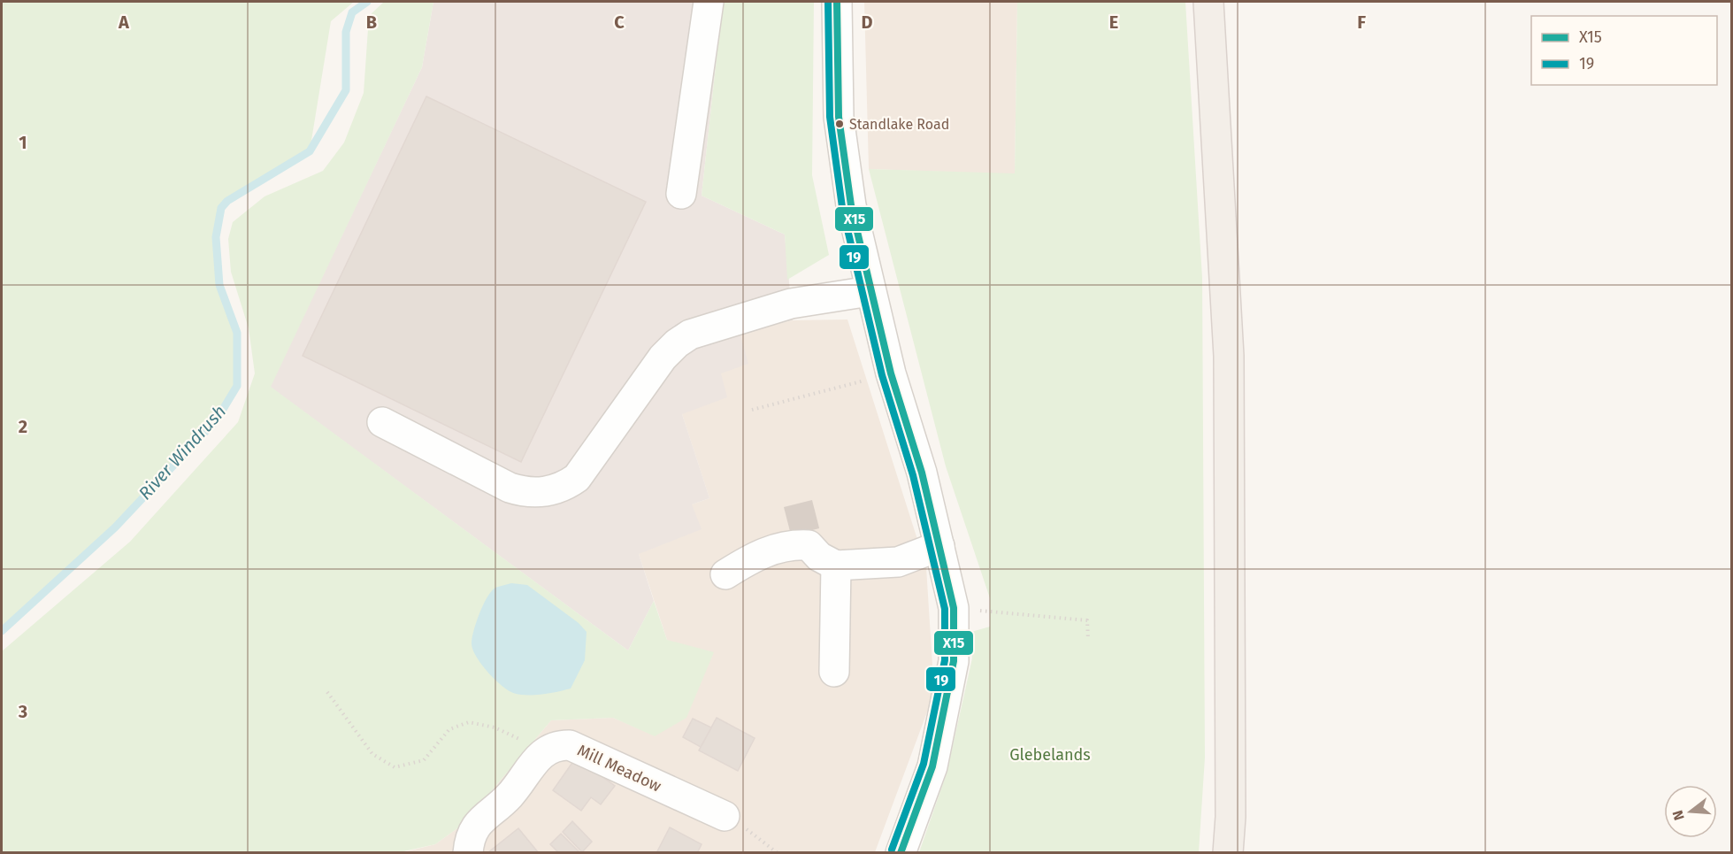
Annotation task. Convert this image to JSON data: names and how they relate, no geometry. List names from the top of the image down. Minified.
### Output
{"streets":{"street":["Mill Meadow"]},"water":["River Windrush"],"parks":["Glebelands"],"places":["Standlake Road"],"lines":["transit line X15","transit line 19"],"legend":["X15","19"],"north":"left","grid":{"columns":["A","B","C","D","E","F"],"rows":["1","2","3"]}}
